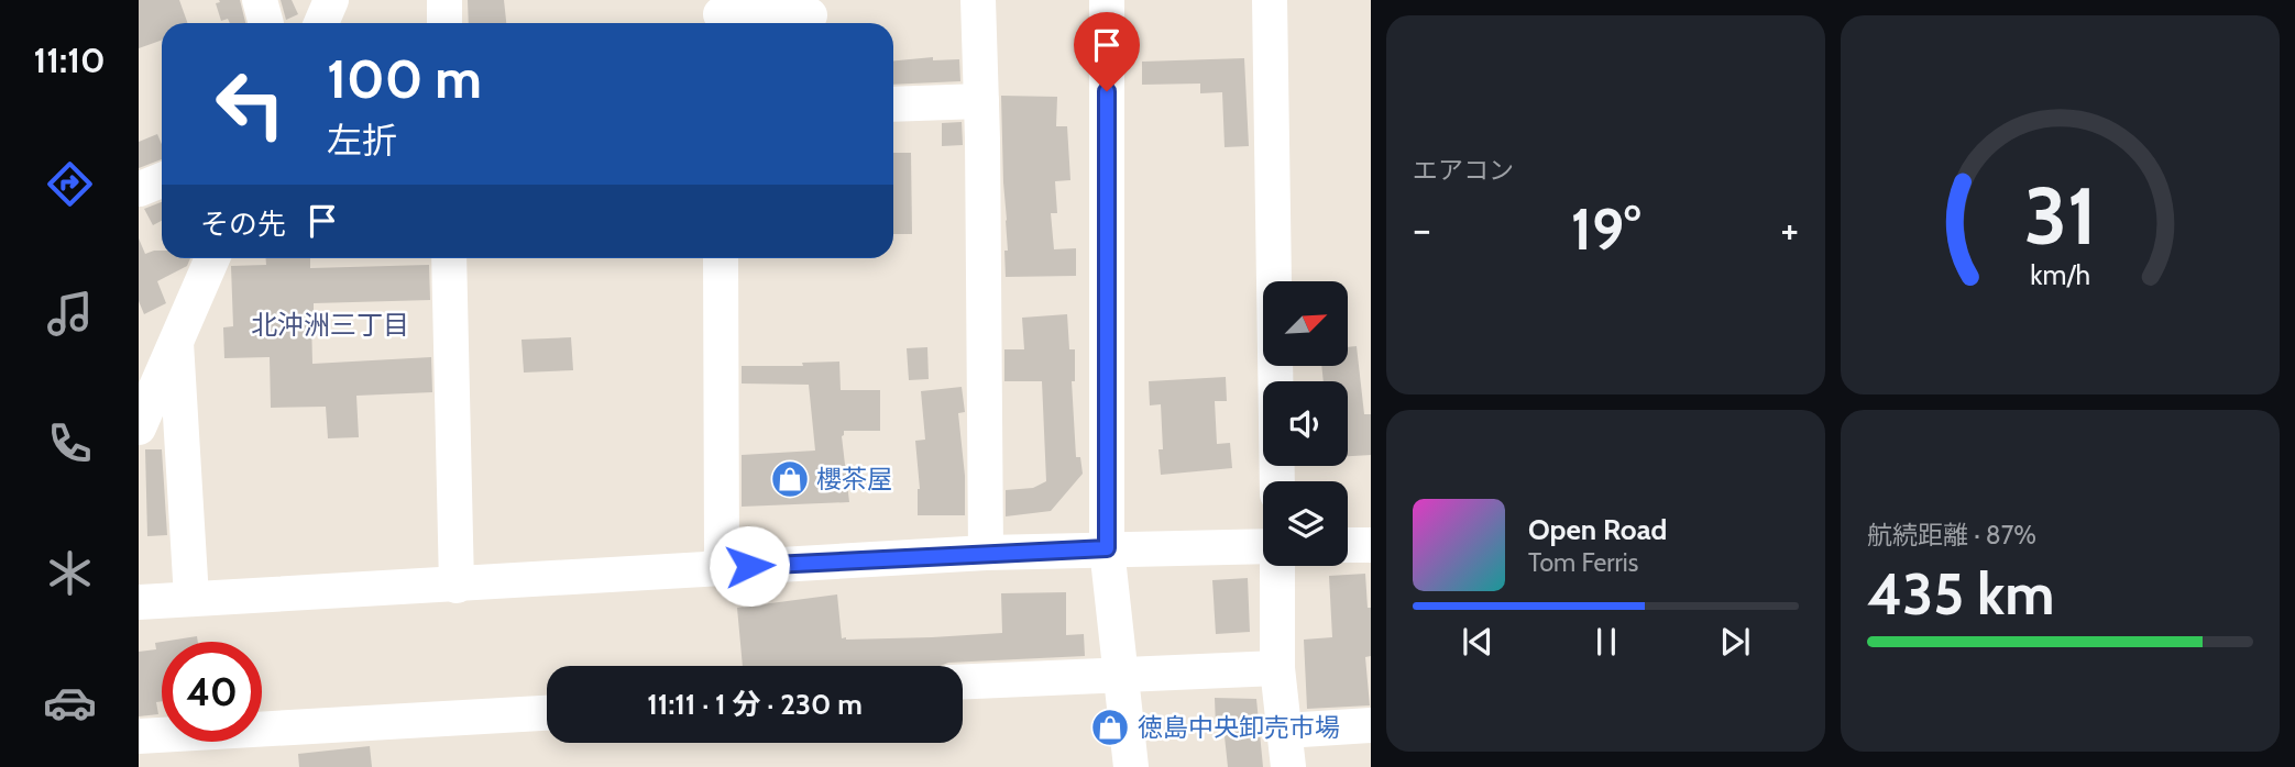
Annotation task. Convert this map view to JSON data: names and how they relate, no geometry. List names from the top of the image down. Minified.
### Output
{"districts":["北沖洲三丁目"],"places":{"shop":["櫻茶屋","徳島中央卸売市場"]},"north":"top right","page":{"tabs":"11:10","tile":["エアコン",["航続距離 · 87%","435 km"]],"turn":["100 m","左折"],"then":"その先","heat":["−","19°","+"],"song":["Open Road","Tom Ferris"],"limit":"40","trip":"11:11 · 1 分 · 230 m","gauge":["31","km/h"]}}
